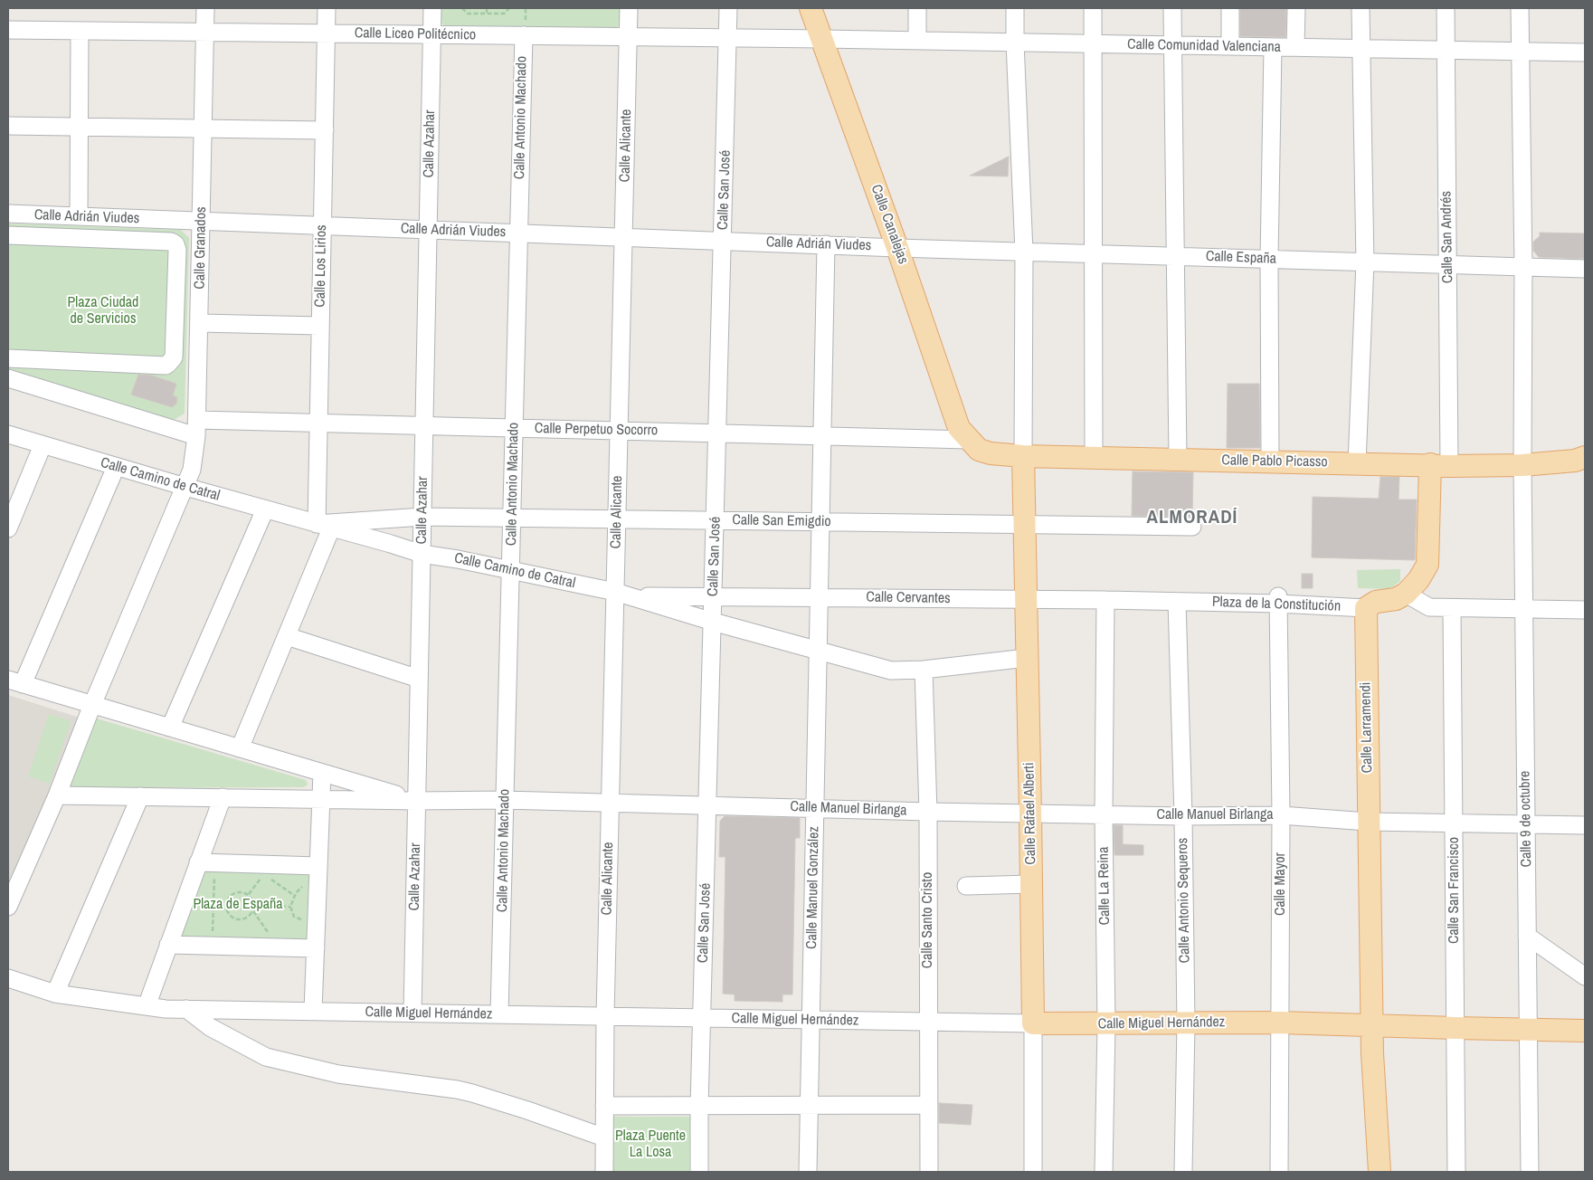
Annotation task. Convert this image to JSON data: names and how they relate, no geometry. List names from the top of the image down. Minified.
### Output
{"streets":{"main road":["Calle Canalejas","Calle Pablo Picasso","Calle Larramendi","Calle Rafael Alberti","Calle Miguel Hernández"],"street":["Calle Liceo Politécnico","Calle Comunidad Valenciana","Calle Antonio Machado","Calle Azahar","Calle Alicante","Calle San José","Calle Adrián Viudes","Calle San Andrés","Calle Granados","Calle España","Calle Los Lirios","Calle Perpetuo Socorro","Calle Camino de Catral","Calle San Emigdio","Calle Cervantes","Plaza de la Constitución","Calle Manuel Birlanga","Calle 9 de octubre","Calle Mayor","Calle La Reina","Calle Manuel González","Calle San Francisco","Calle Antonio Sequeros","Calle Santo Cristo"]},"crossings":[["Calle Liceo Politécnico","Calle Comunidad Valenciana"],["Calle Liceo Politécnico","Calle Antonio Machado"],["Calle Liceo Politécnico","Calle Azahar"],["Calle Liceo Politécnico","Calle Alicante"],["Calle Liceo Politécnico","Calle San José"],["Calle Liceo Politécnico","Calle Canalejas"],["Calle Liceo Politécnico","Calle Granados"],["Calle Liceo Politécnico","Calle Los Lirios"],["Calle Comunidad Valenciana","Calle Canalejas"],["Calle Comunidad Valenciana","Calle San Andrés"],["Calle Comunidad Valenciana","Calle 9 de octubre"],["Calle Antonio Machado","Calle Adrián Viudes"],["Calle Antonio Machado","Calle Perpetuo Socorro"],["Calle Antonio Machado","Calle Camino de Catral"],["Calle Antonio Machado","Calle San Emigdio"],["Calle Antonio Machado","Calle Manuel Birlanga"],["Calle Antonio Machado","Calle Miguel Hernández"],["Calle Azahar","Calle Adrián Viudes"],["Calle Azahar","Calle Perpetuo Socorro"],["Calle Azahar","Calle Camino de Catral"],["Calle Azahar","Calle San Emigdio"],["Calle Azahar","Calle Manuel Birlanga"],["Calle Azahar","Calle Miguel Hernández"],["Calle Alicante","Calle Adrián Viudes"],["Calle Alicante","Calle Perpetuo Socorro"],["Calle Alicante","Calle Camino de Catral"],["Calle Alicante","Calle San Emigdio"],["Calle Alicante","Calle Cervantes"],["Calle Alicante","Calle Manuel Birlanga"],["Calle Alicante","Calle Miguel Hernández"],["Calle San José","Calle Adrián Viudes"],["Calle San José","Calle Perpetuo Socorro"],["Calle San José","Calle Camino de Catral"],["Calle San José","Calle San Emigdio"],["Calle San José","Calle Cervantes"],["Calle San José","Calle Manuel Birlanga"],["Calle San José","Calle Miguel Hernández"],["Calle Adrián Viudes","Calle Canalejas"],["Calle Adrián Viudes","Calle Granados"],["Calle Adrián Viudes","Calle España"],["Calle Adrián Viudes","Calle Los Lirios"],["Calle Adrián Viudes","Calle Manuel González"],["Calle Canalejas","Calle España"],["Calle Canalejas","Calle Perpetuo Socorro"],["Calle Canalejas","Calle Pablo Picasso"],["Calle San Andrés","Calle España"],["Calle San Andrés","Calle Pablo Picasso"],["Calle Granados","Calle Perpetuo Socorro"],["Calle Granados","Calle Camino de Catral"],["Calle Granados","Calle Manuel Birlanga"],["Calle España","Calle 9 de octubre"],["Calle Los Lirios","Calle Perpetuo Socorro"],["Calle Los Lirios","Calle Camino de Catral"],["Calle Los Lirios","Calle San Emigdio"],["Calle Perpetuo Socorro","Calle Pablo Picasso"],["Calle Perpetuo Socorro","Calle Manuel González"],["Calle Pablo Picasso","Calle Rafael Alberti"],["Calle Pablo Picasso","Calle 9 de octubre"],["Calle Camino de Catral","Calle San Emigdio"],["Calle Camino de Catral","Calle Cervantes"],["Calle Camino de Catral","Calle Rafael Alberti"],["Calle Camino de Catral","Calle Manuel González"],["Calle Camino de Catral","Calle Santo Cristo"],["Calle San Emigdio","Calle Rafael Alberti"],["Calle San Emigdio","Calle Manuel González"],["Calle Cervantes","Plaza de la Constitución"],["Calle Cervantes","Calle Rafael Alberti"],["Calle Cervantes","Calle La Reina"],["Calle Cervantes","Calle Manuel González"],["Calle Cervantes","Calle Antonio Sequeros"],["Plaza de la Constitución","Calle Larramendi"],["Plaza de la Constitución","Calle Mayor"],["Plaza de la Constitución","Calle Antonio Sequeros"],["Calle Larramendi","Calle Manuel Birlanga"],["Calle Larramendi","Calle Miguel Hernández"],["Calle Manuel Birlanga","Calle Rafael Alberti"],["Calle Manuel Birlanga","Calle 9 de octubre"],["Calle Manuel Birlanga","Calle Mayor"],["Calle Manuel Birlanga","Calle La Reina"],["Calle Manuel Birlanga","Calle Manuel González"],["Calle Manuel Birlanga","Calle San Francisco"],["Calle Manuel Birlanga","Calle Antonio Sequeros"],["Calle Manuel Birlanga","Calle Santo Cristo"],["Calle Rafael Alberti","Calle Miguel Hernández"],["Calle 9 de octubre","Calle Miguel Hernández"],["Calle Mayor","Calle Miguel Hernández"],["Calle La Reina","Calle Miguel Hernández"],["Calle Manuel González","Calle Miguel Hernández"],["Calle San Francisco","Calle Miguel Hernández"],["Calle Antonio Sequeros","Calle Miguel Hernández"],["Calle Santo Cristo","Calle Miguel Hernández"]],"districts":["ALMORADÍ"],"parks":["Plaza Ciudad de Servicios","Plaza de España","Plaza Puente La Losa"]}
